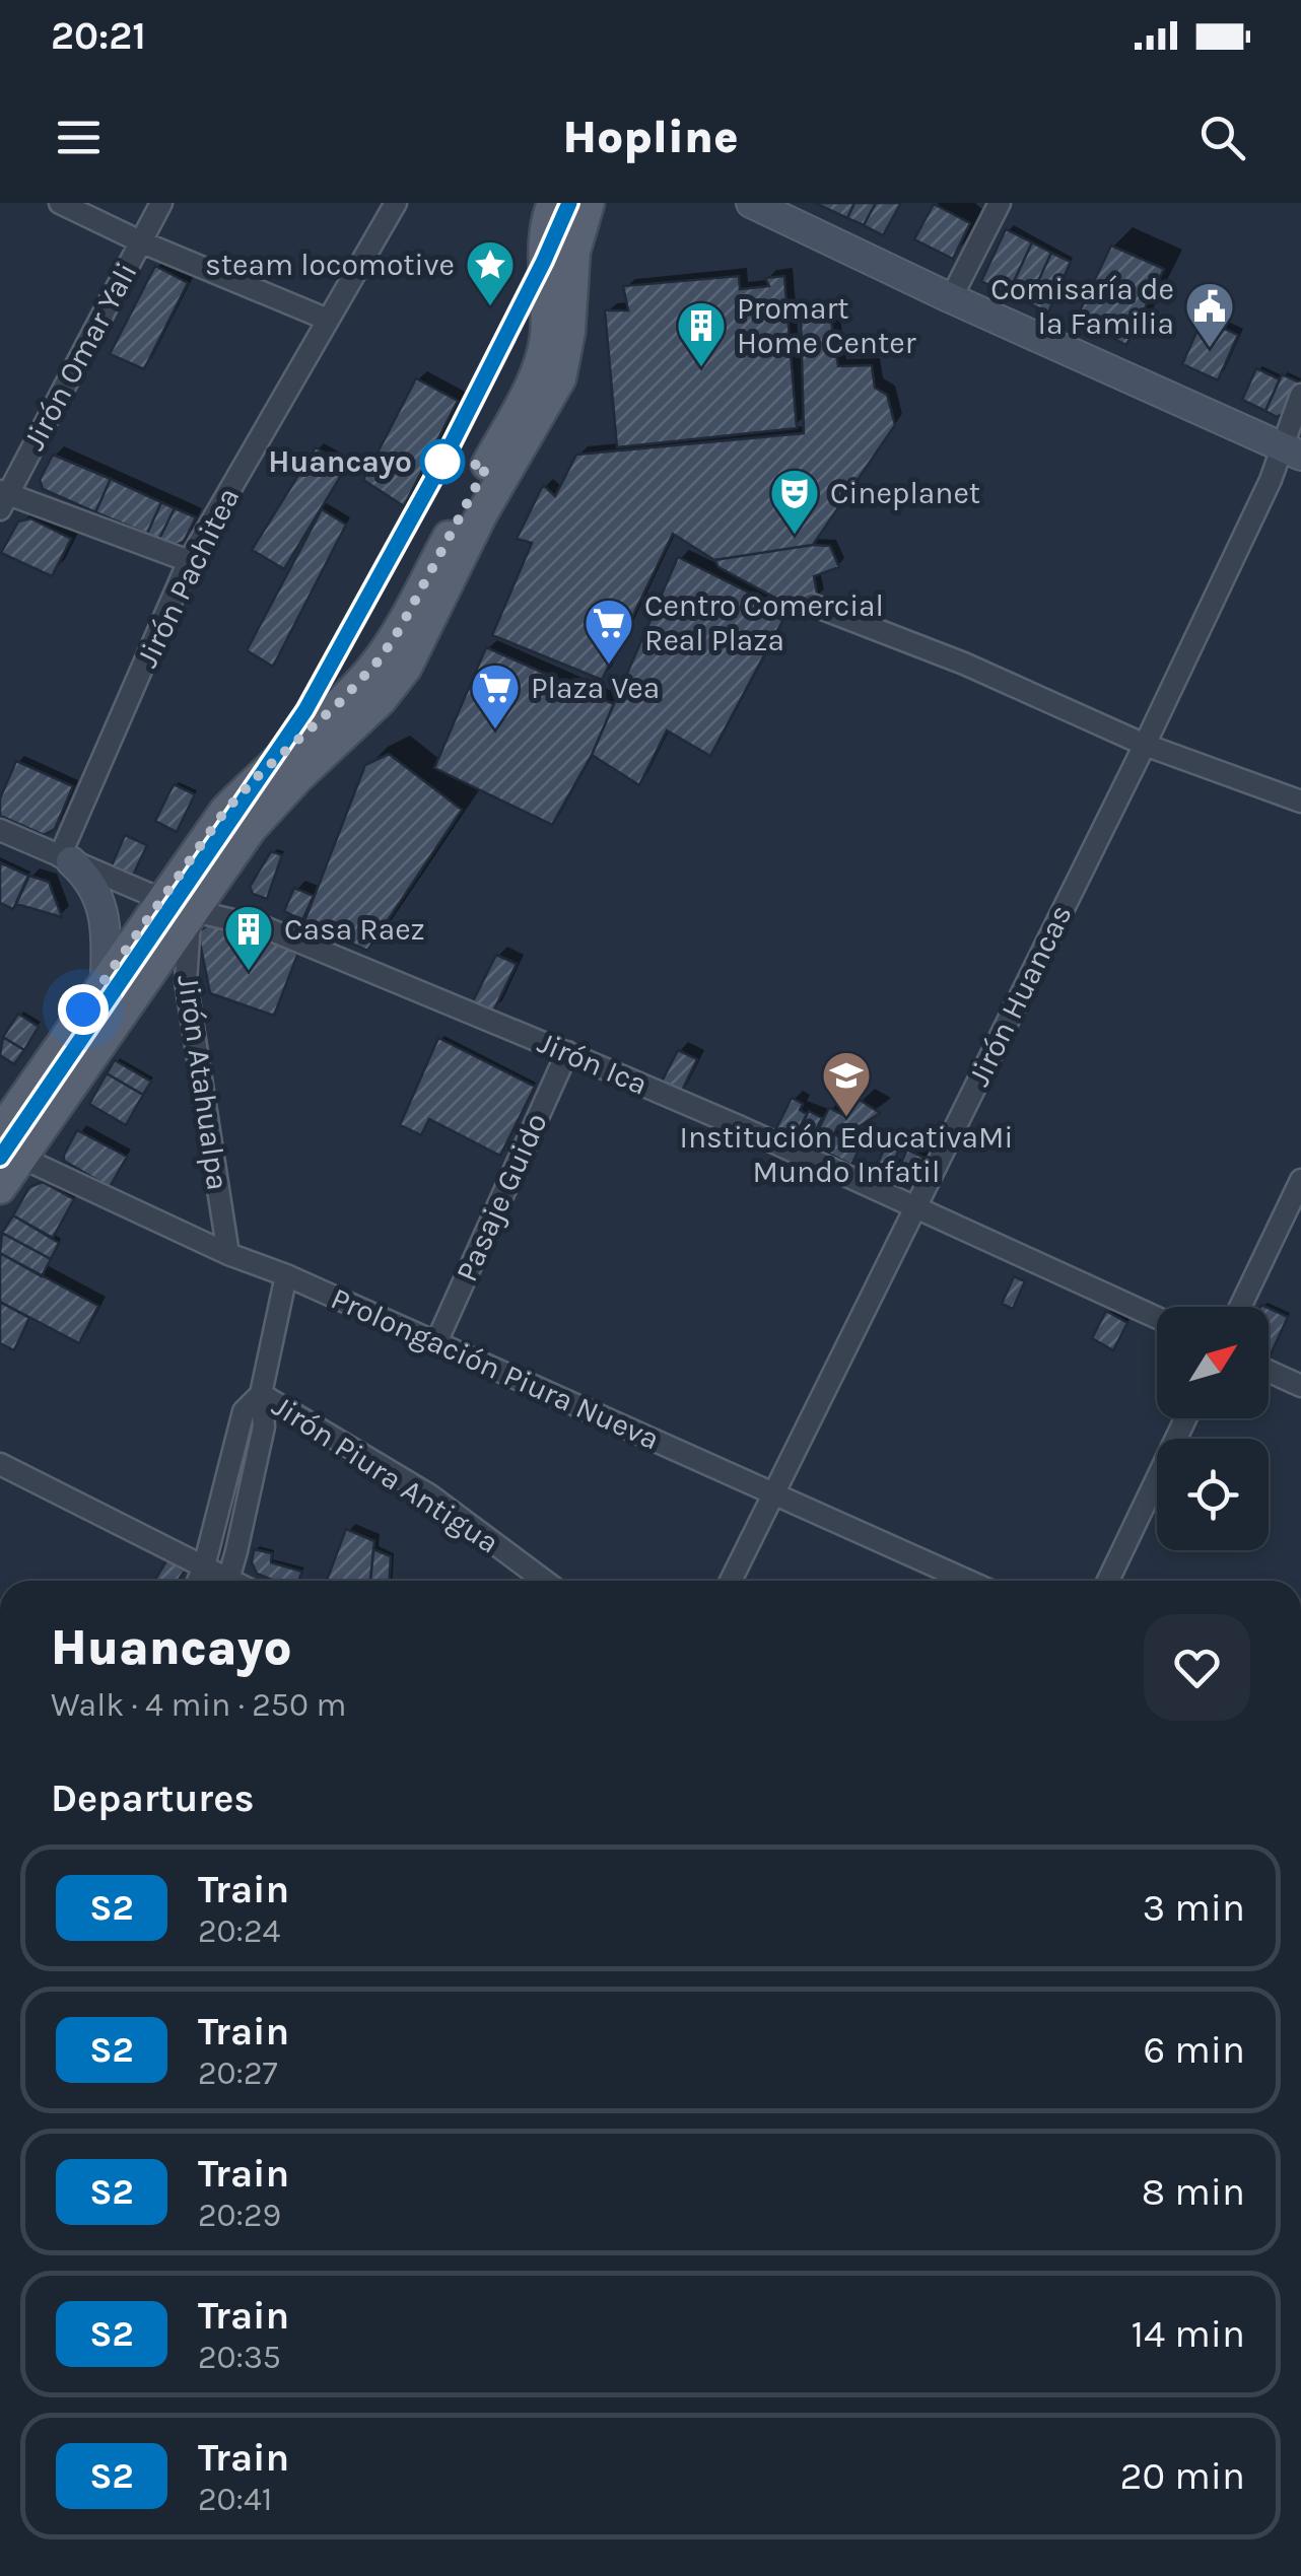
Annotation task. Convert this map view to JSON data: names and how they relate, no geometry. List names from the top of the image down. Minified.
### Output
{"streets":{"street":["Jirón Omar Yali","Jirón Pachitea","Jirón Huancas","Jirón Ica","Jirón Atahualpa","Pasaje Guido","Prolongación Piura Nueva","Jirón Piura Antigua"]},"crossings":[["Jirón Pachitea","Jirón Ica"],["Jirón Huancas","Jirón Ica"],["Jirón Huancas","Prolongación Piura Nueva"],["Jirón Ica","Jirón Atahualpa"],["Jirón Ica","Pasaje Guido"],["Jirón Atahualpa","Prolongación Piura Nueva"],["Pasaje Guido","Prolongación Piura Nueva"]],"places":{"place":["steam locomotive"],"public building":["Comisaría de la Familia"],"building":["Promart Home Center","Casa Raez"],"other":["Huancayo"],"theatre":["Cineplanet"],"supermarket":["Centro Comercial Real Plaza","Plaza Vea"],"school or university":["Institución EducativaMi Mundo Infatil"]},"north":"top right","page":{"status":"20:21","header":"Hopline","heading":[["Huancayo","Walk · 4 min · 250 m"],"Departures"],"list":[{"mark":"S2","name":"Train","note":"20:24","value":"3 min"},{"mark":"S2","name":"Train","note":"20:27","value":"6 min"},{"mark":"S2","name":"Train","note":"20:29","value":"8 min"},{"mark":"S2","name":"Train","note":"20:35","value":"14 min"},{"mark":"S2","name":"Train","note":"20:41","value":"20 min"}]}}
